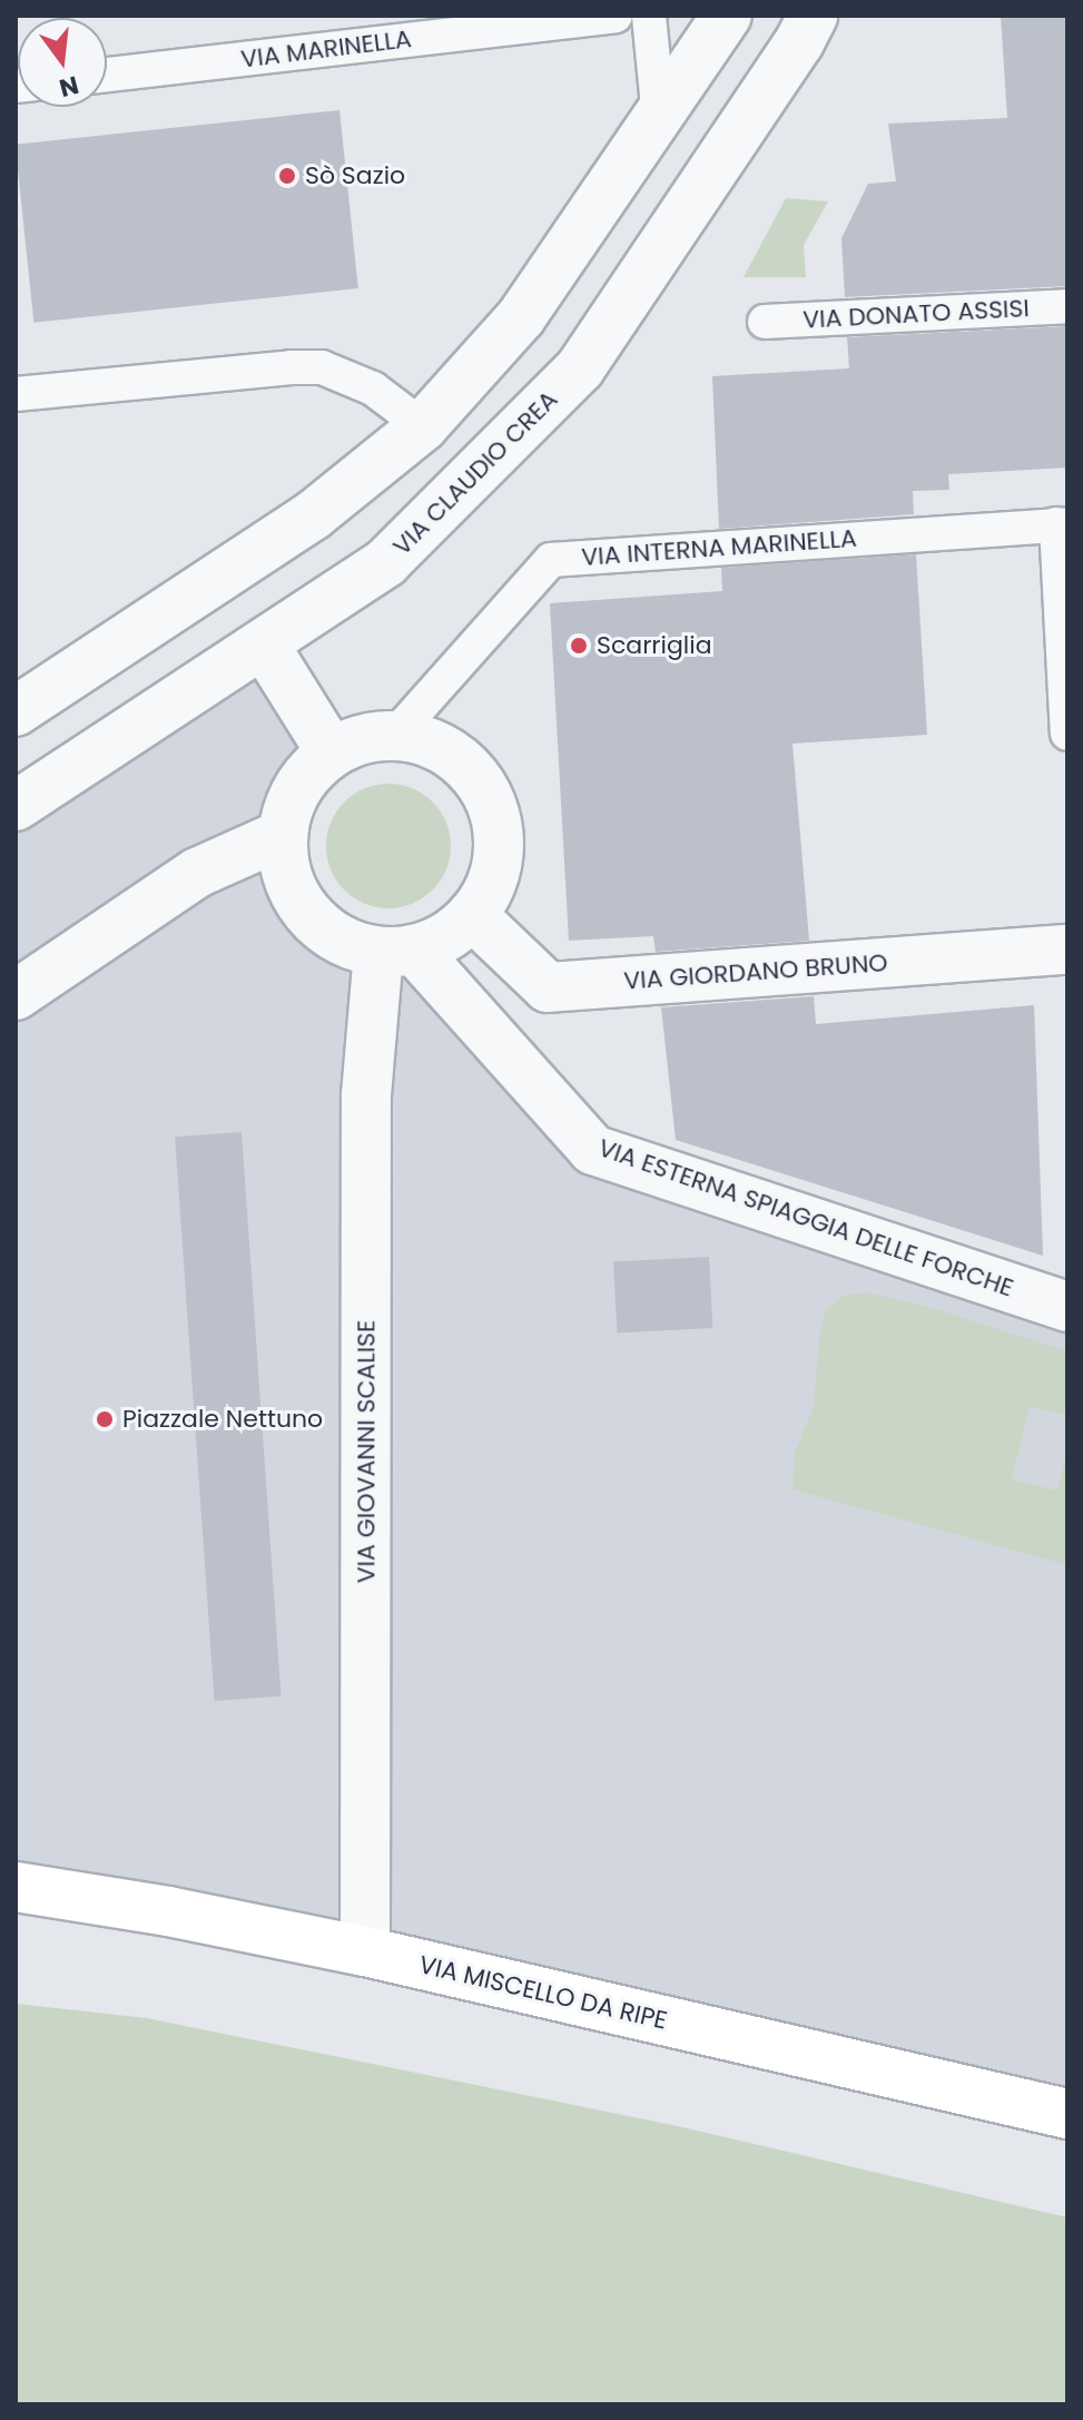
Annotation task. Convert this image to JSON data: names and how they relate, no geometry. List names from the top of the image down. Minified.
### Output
{"streets":{"main road":["VIA MISCELLO DA RIPE"],"street":["VIA CLAUDIO CREA","VIA GIORDANO BRUNO","VIA ESTERNA SPIAGGIA DELLE FORCHE","VIA GIOVANNI SCALISE"],"lane":["VIA MARINELLA","VIA DONATO ASSISI","VIA INTERNA MARINELLA"]},"crossings":[["VIA INTERNA MARINELLA","VIA GIORDANO BRUNO"],["VIA INTERNA MARINELLA","VIA ESTERNA SPIAGGIA DELLE FORCHE"],["VIA INTERNA MARINELLA","VIA GIOVANNI SCALISE"],["VIA GIORDANO BRUNO","VIA ESTERNA SPIAGGIA DELLE FORCHE"],["VIA GIORDANO BRUNO","VIA GIOVANNI SCALISE"],["VIA ESTERNA SPIAGGIA DELLE FORCHE","VIA GIOVANNI SCALISE"],["VIA GIOVANNI SCALISE","VIA MISCELLO DA RIPE"]],"places":["Sò Sazio","Scarriglia","Piazzale Nettuno"],"north":"bottom"}
